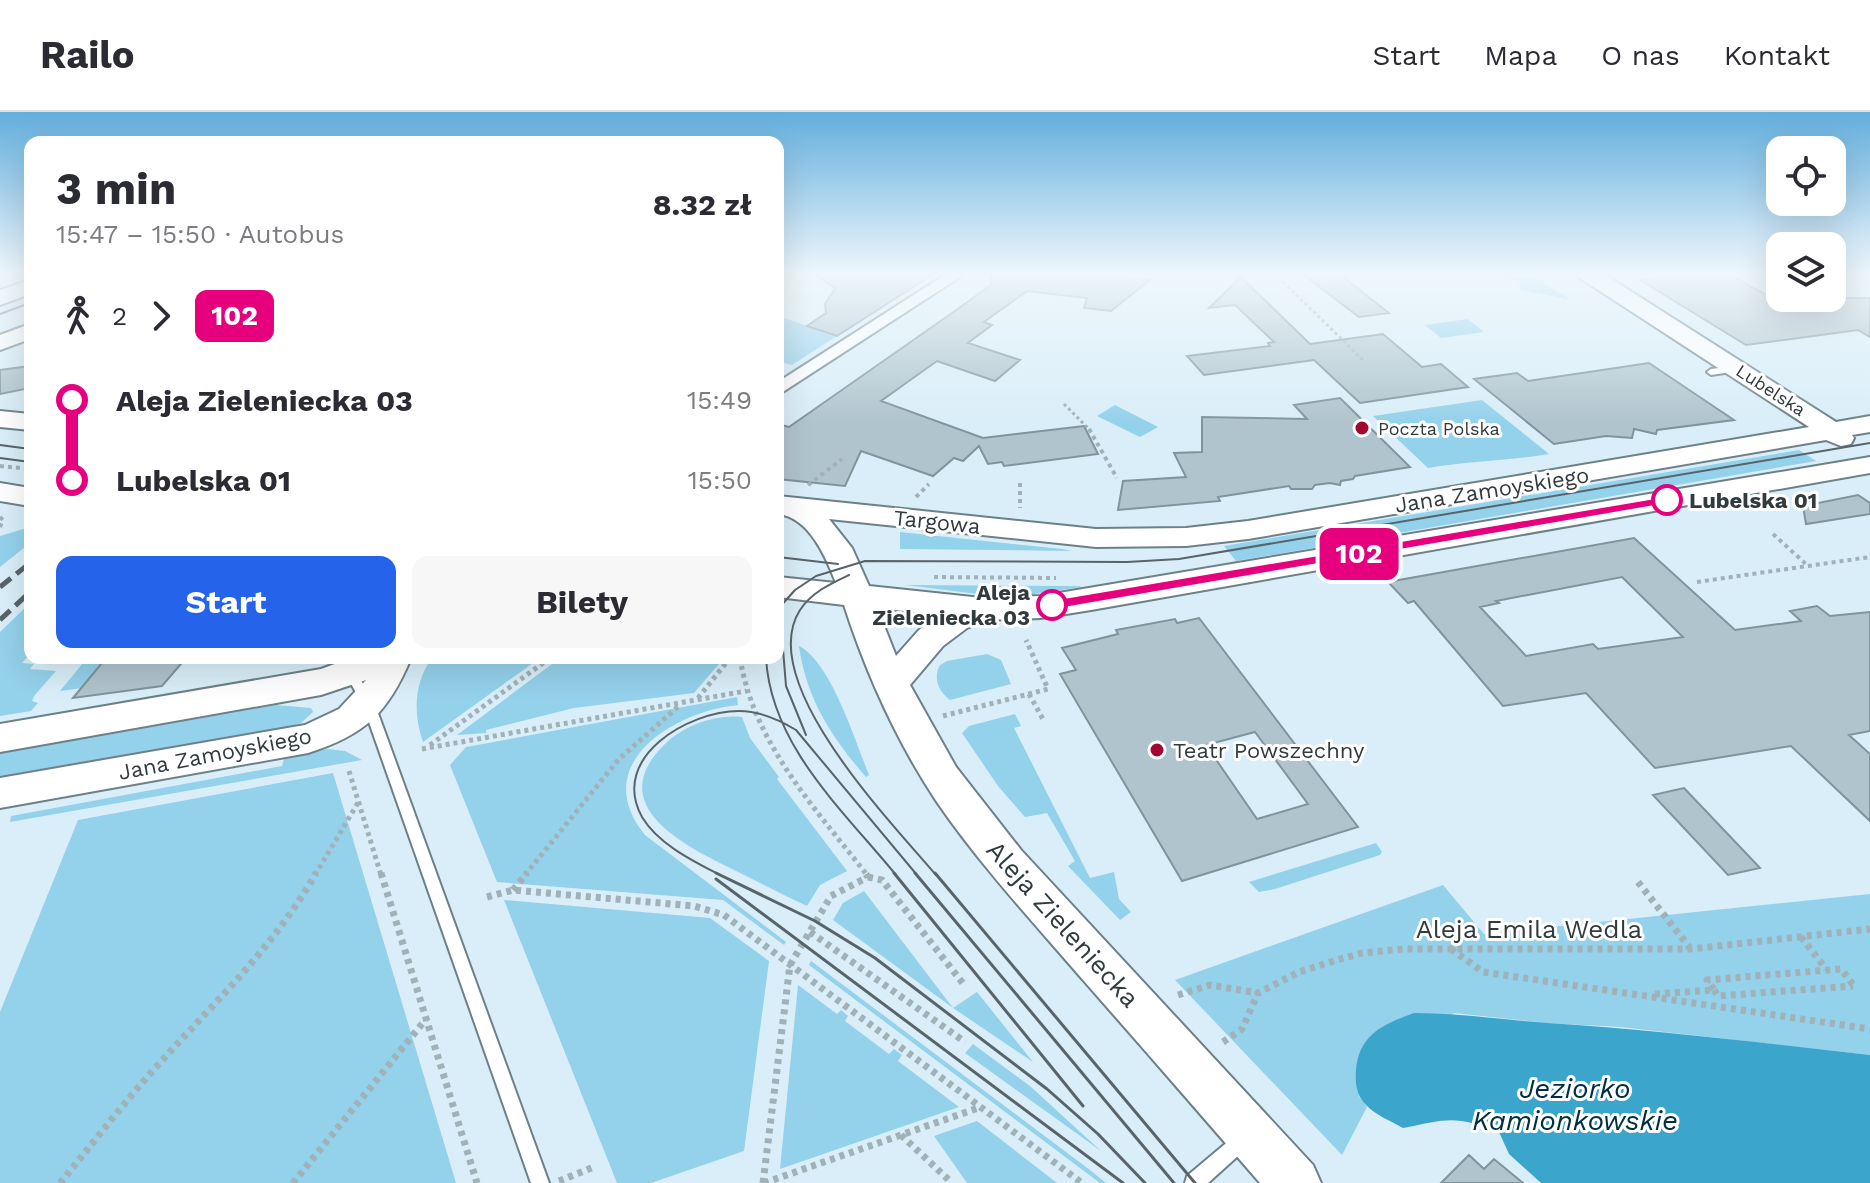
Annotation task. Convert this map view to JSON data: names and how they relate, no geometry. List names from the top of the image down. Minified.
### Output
{"streets":{"street":["Lubelska","Jana Zamoyskiego","Targowa","Aleja Zieleniecka"],"path":["Aleja Emila Wedla"]},"crossings":[["Lubelska","Jana Zamoyskiego"],["Jana Zamoyskiego","Targowa"],["Jana Zamoyskiego","Aleja Zieleniecka"],["Targowa","Aleja Zieleniecka"]],"water":["Jeziorko Kamionkowskie"],"places":["Poczta Polska","Lubelska 01","Aleja Zieleniecka 03","Teatr Powszechny"],"lines":["bus line 102"],"page":{"header":"Railo","nav":["Start","Mapa","O nas","Kontakt"],"on_map":"102","heading":["3 min","15:47 – 15:50 · Autobus","8.32 zł"],"legs":["2","102"],"list":[{"name":"Aleja Zieleniecka 03","value":"15:49"},{"name":"Lubelska 01","value":"15:50"}],"buttons":["Start","Bilety"]}}
